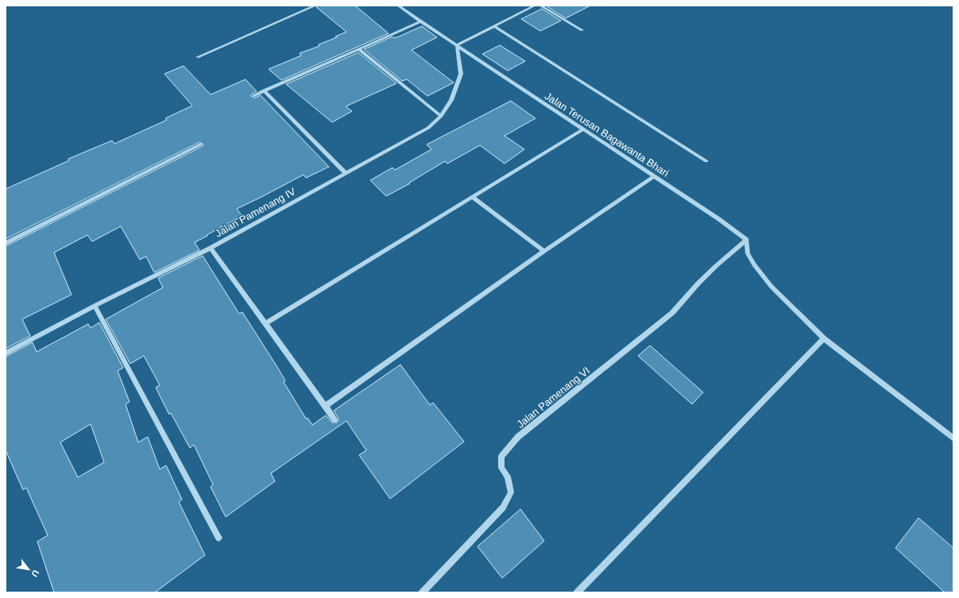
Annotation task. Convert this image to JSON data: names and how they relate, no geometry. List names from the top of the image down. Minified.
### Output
{"streets":{"street":["Jalan Terusan Bagawanta Bhari","Jalan Pamenang IV","Jalan Pamenang VI"]},"crossings":[["Jalan Terusan Bagawanta Bhari","Jalan Pamenang IV"],["Jalan Terusan Bagawanta Bhari","Jalan Pamenang VI"]],"north":"bottom right"}
